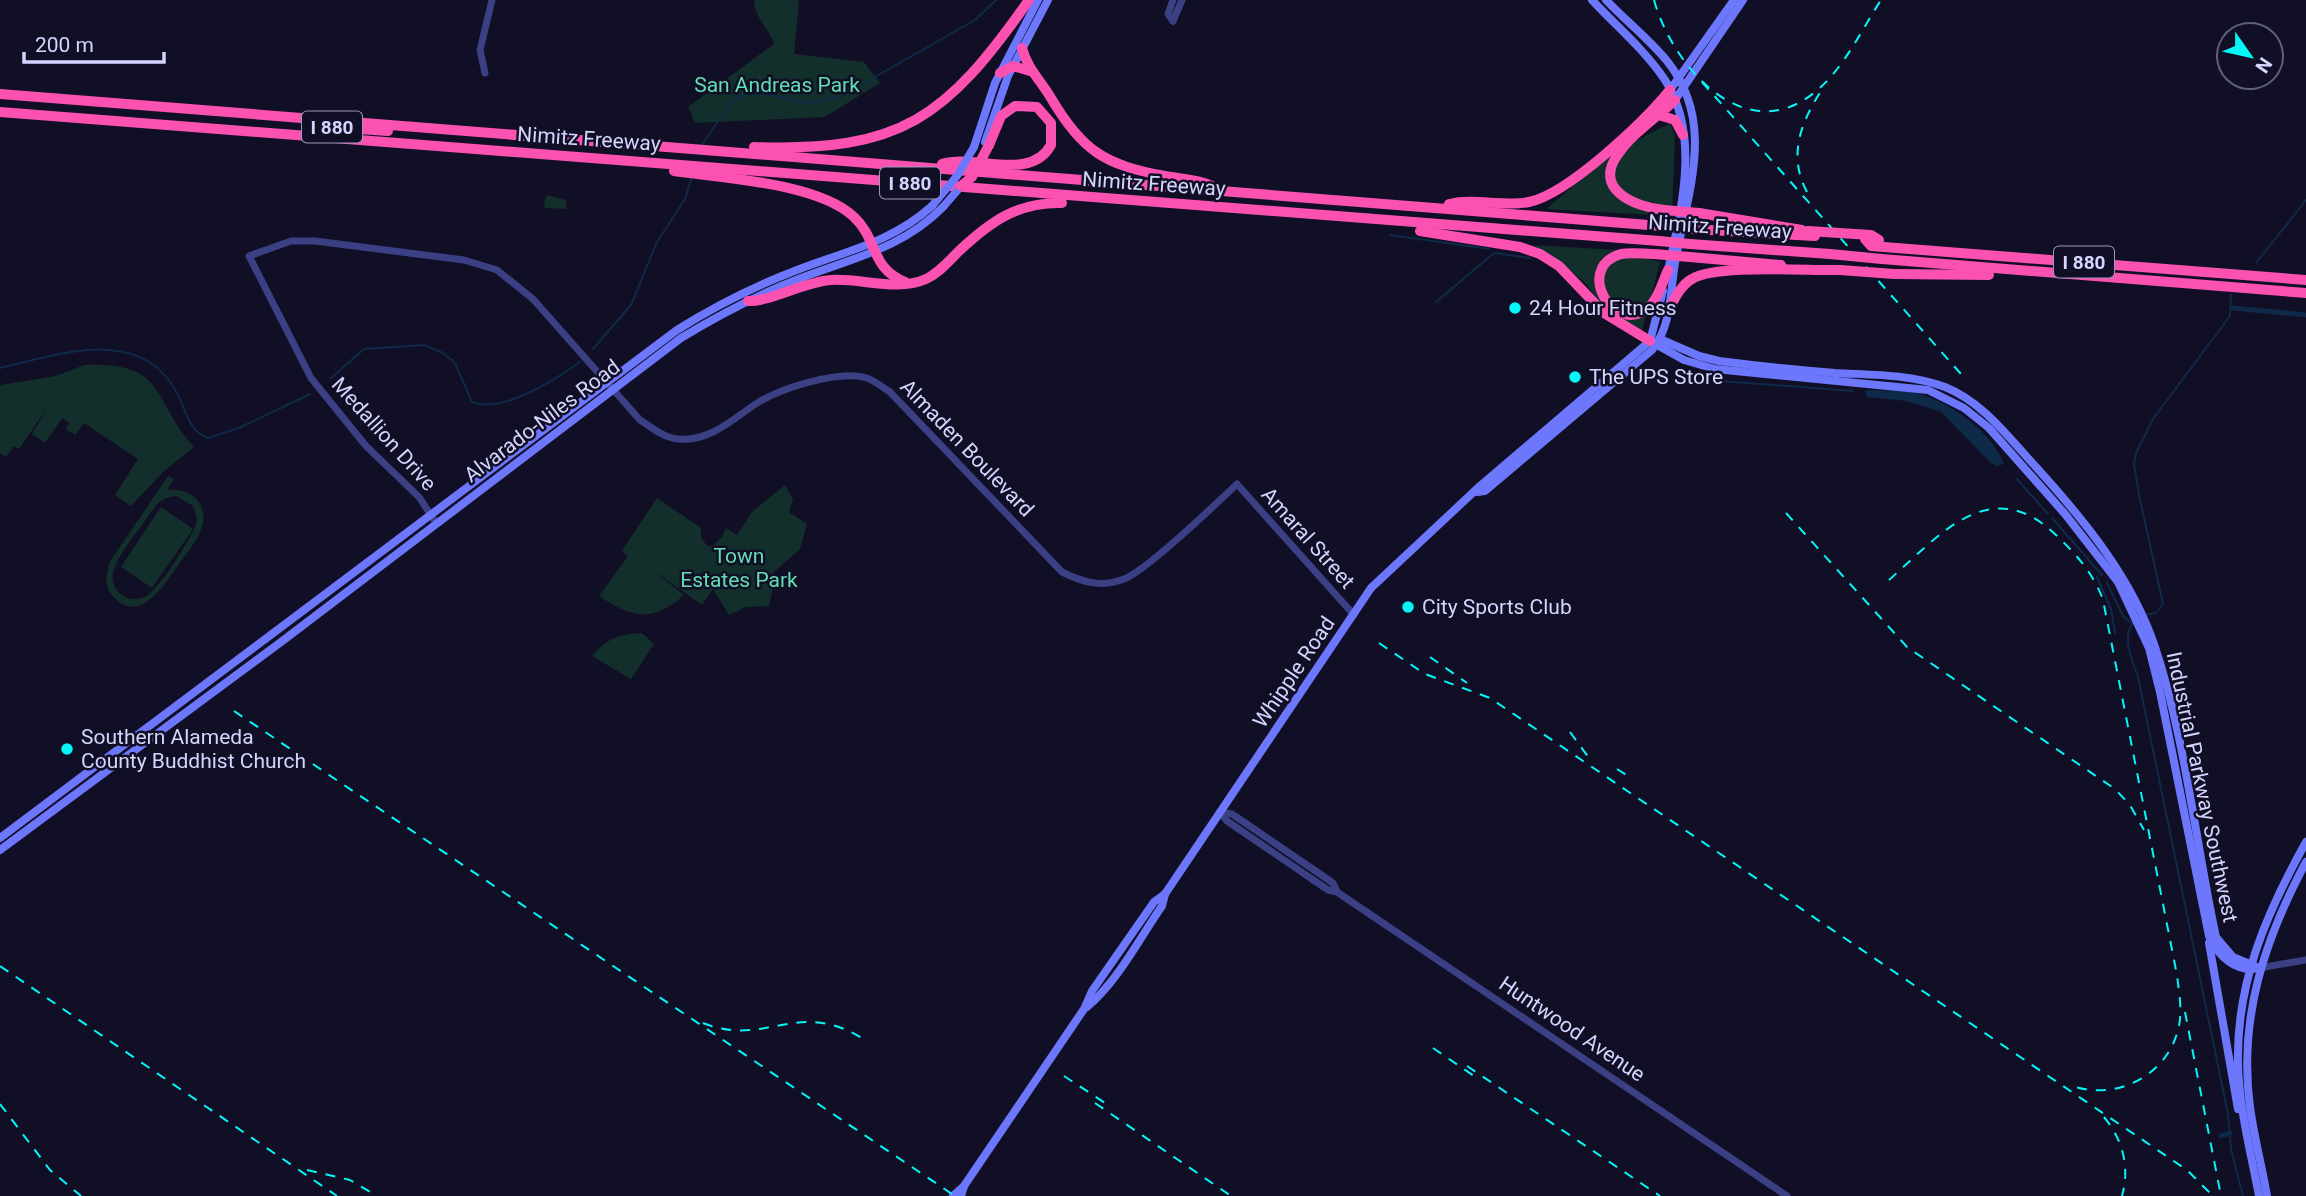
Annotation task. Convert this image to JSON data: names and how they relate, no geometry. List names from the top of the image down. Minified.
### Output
{"streets":{"highway":["I 880","Nimitz Freeway"],"main road":["Alvarado-Niles Road","Whipple Road","Industrial Parkway Southwest"],"street":["Medallion Drive","Almaden Boulevard","Amaral Street","Huntwood Avenue"]},"crossings":[["I 880","Nimitz Freeway"],["Alvarado-Niles Road","Medallion Drive"],["Alvarado-Niles Road","Almaden Boulevard"],["Medallion Drive","Almaden Boulevard"],["Almaden Boulevard","Amaral Street"],["Amaral Street","Whipple Road"],["Whipple Road","Industrial Parkway Southwest"],["Whipple Road","Huntwood Avenue"]],"parks":["San Andreas Park","Town Estates Park"],"places":["24 Hour Fitness","The UPS Store","City Sports Club","Southern Alameda County Buddhist Church"],"scale_bar":"200 m","north":"bottom right"}
